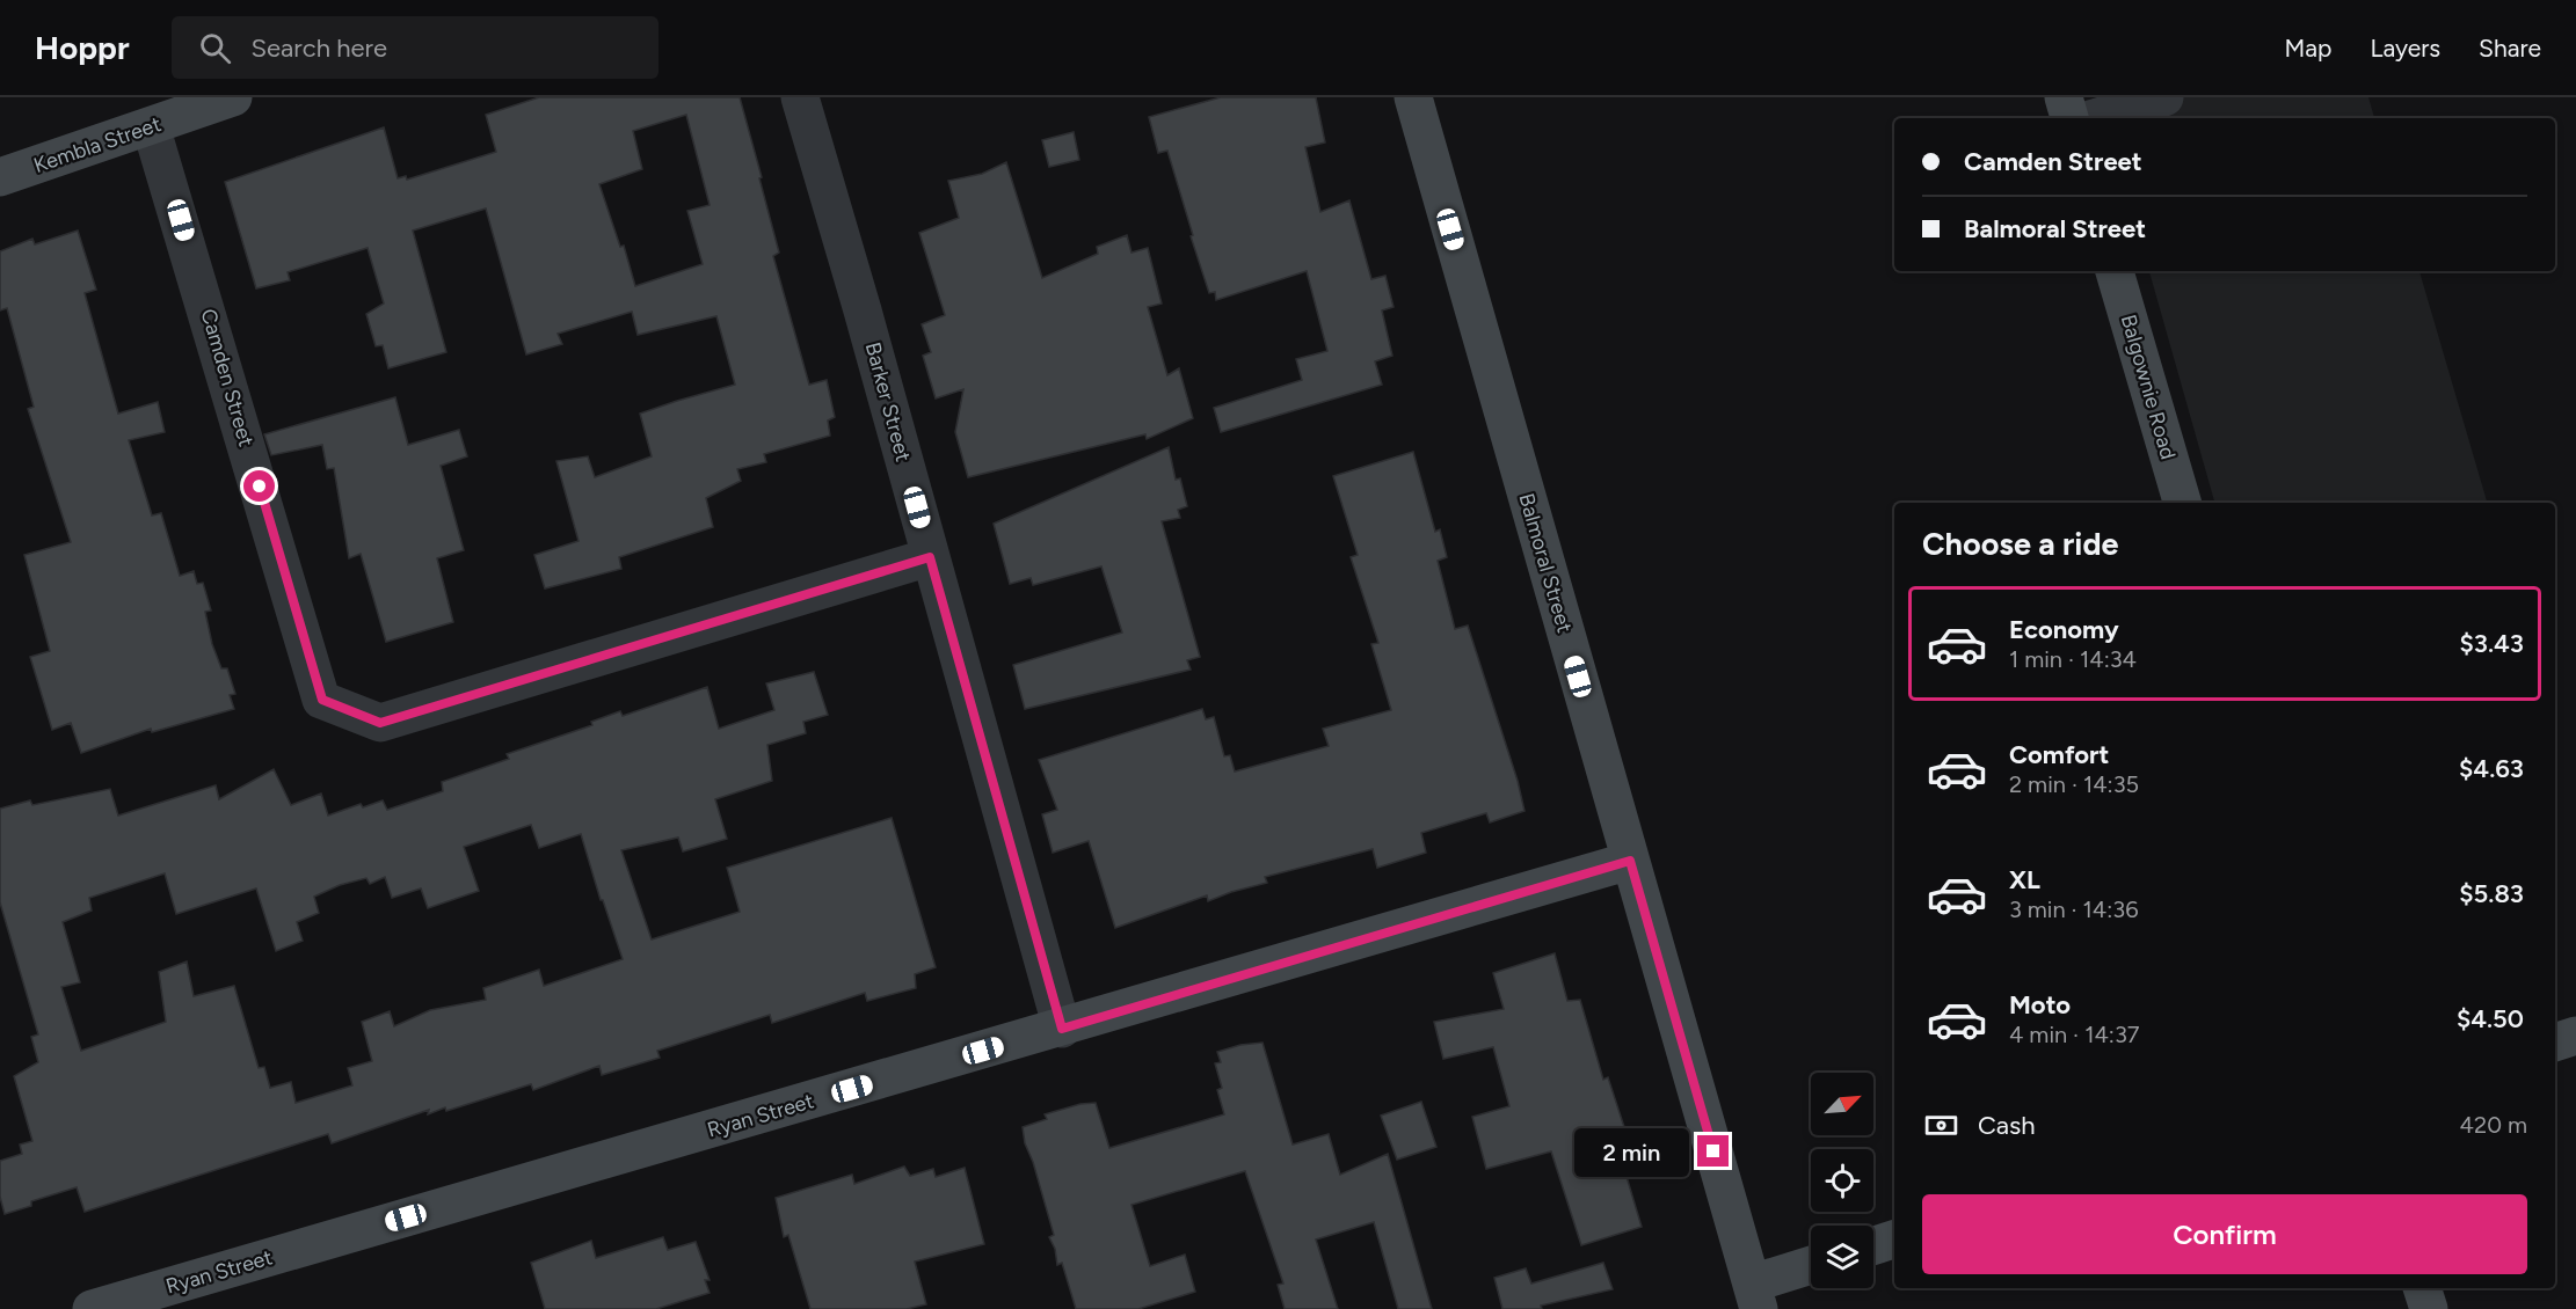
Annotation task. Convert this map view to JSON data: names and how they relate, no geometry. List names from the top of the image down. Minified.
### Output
{"streets":{"street":["Kembla Street","Camden Street","Balgownie Road","Barker Street","Balmoral Street","Ryan Street"]},"crossings":[["Kembla Street","Camden Street"],["Camden Street","Barker Street"],["Barker Street","Ryan Street"],["Balmoral Street","Ryan Street"]],"north":"top right","page":{"header":"Hoppr","search":"Search here","nav":["Map","Layers","Share"],"banner":["Camden Street","Balmoral Street"],"heading":"Choose a ride","list":[{"name":"Economy","note":"1 min · 14:34","value":"$3.43"},{"name":"Comfort","note":"2 min · 14:35","value":"$4.63"},{"name":"XL","note":"3 min · 14:36","value":"$5.83"},{"name":"Moto","note":"4 min · 14:37","value":"$4.50"}],"pay":["Cash","420 m"],"bubble":"2 min","buttons":"Confirm"}}
